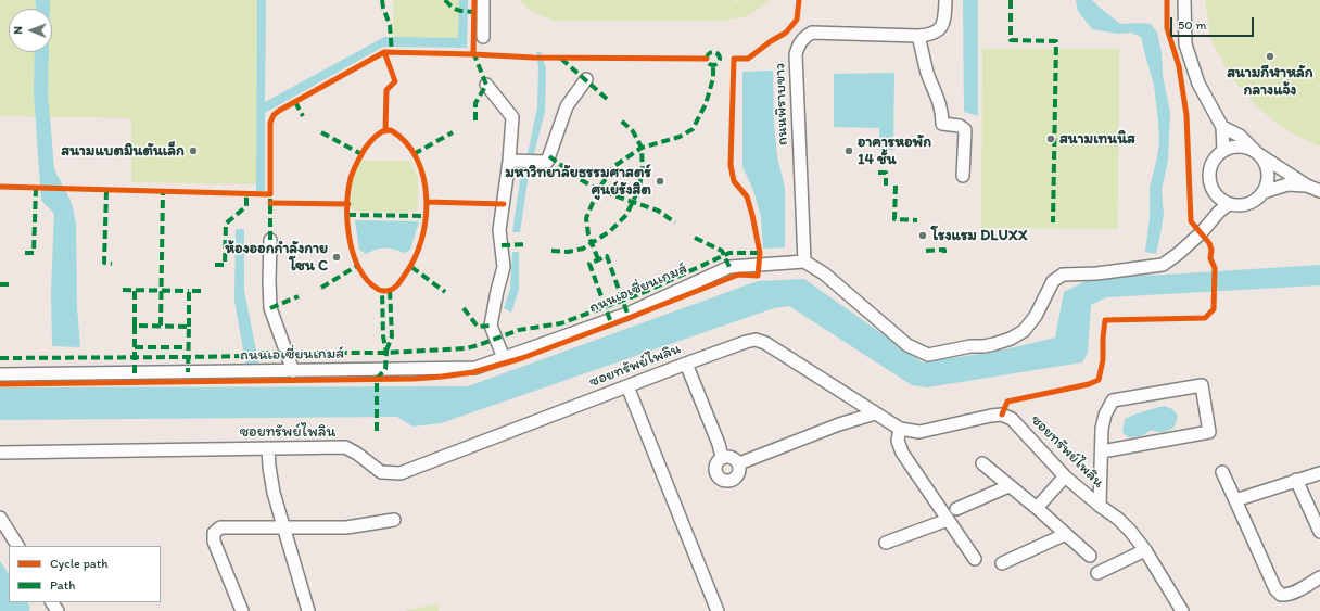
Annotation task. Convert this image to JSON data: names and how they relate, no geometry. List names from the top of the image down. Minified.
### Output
{"streets":{"street":["ถนนพิราบขาว","ถนนเอเซี่ยนเกมส์","ซอยทรัพย์ไพลิน"]},"crossings":[["ถนนพิราบขาว","ถนนเอเซี่ยนเกมส์"]],"places":["สนามกีฬาหลัก กลางแจ้ง","สนามเทนนิส","สนามแบตมินตันเล็ก","อาคารหอพัก 14 ชั้น","มหาวิทยาลัยธรรมศาสตร์ ศูนย์รังสิต","โรงแรม DLUXX","ห้องออกกำลังกาย โซน C"],"legend":["Cycle path","Path"],"scale_bar":"50 m","north":"left"}
